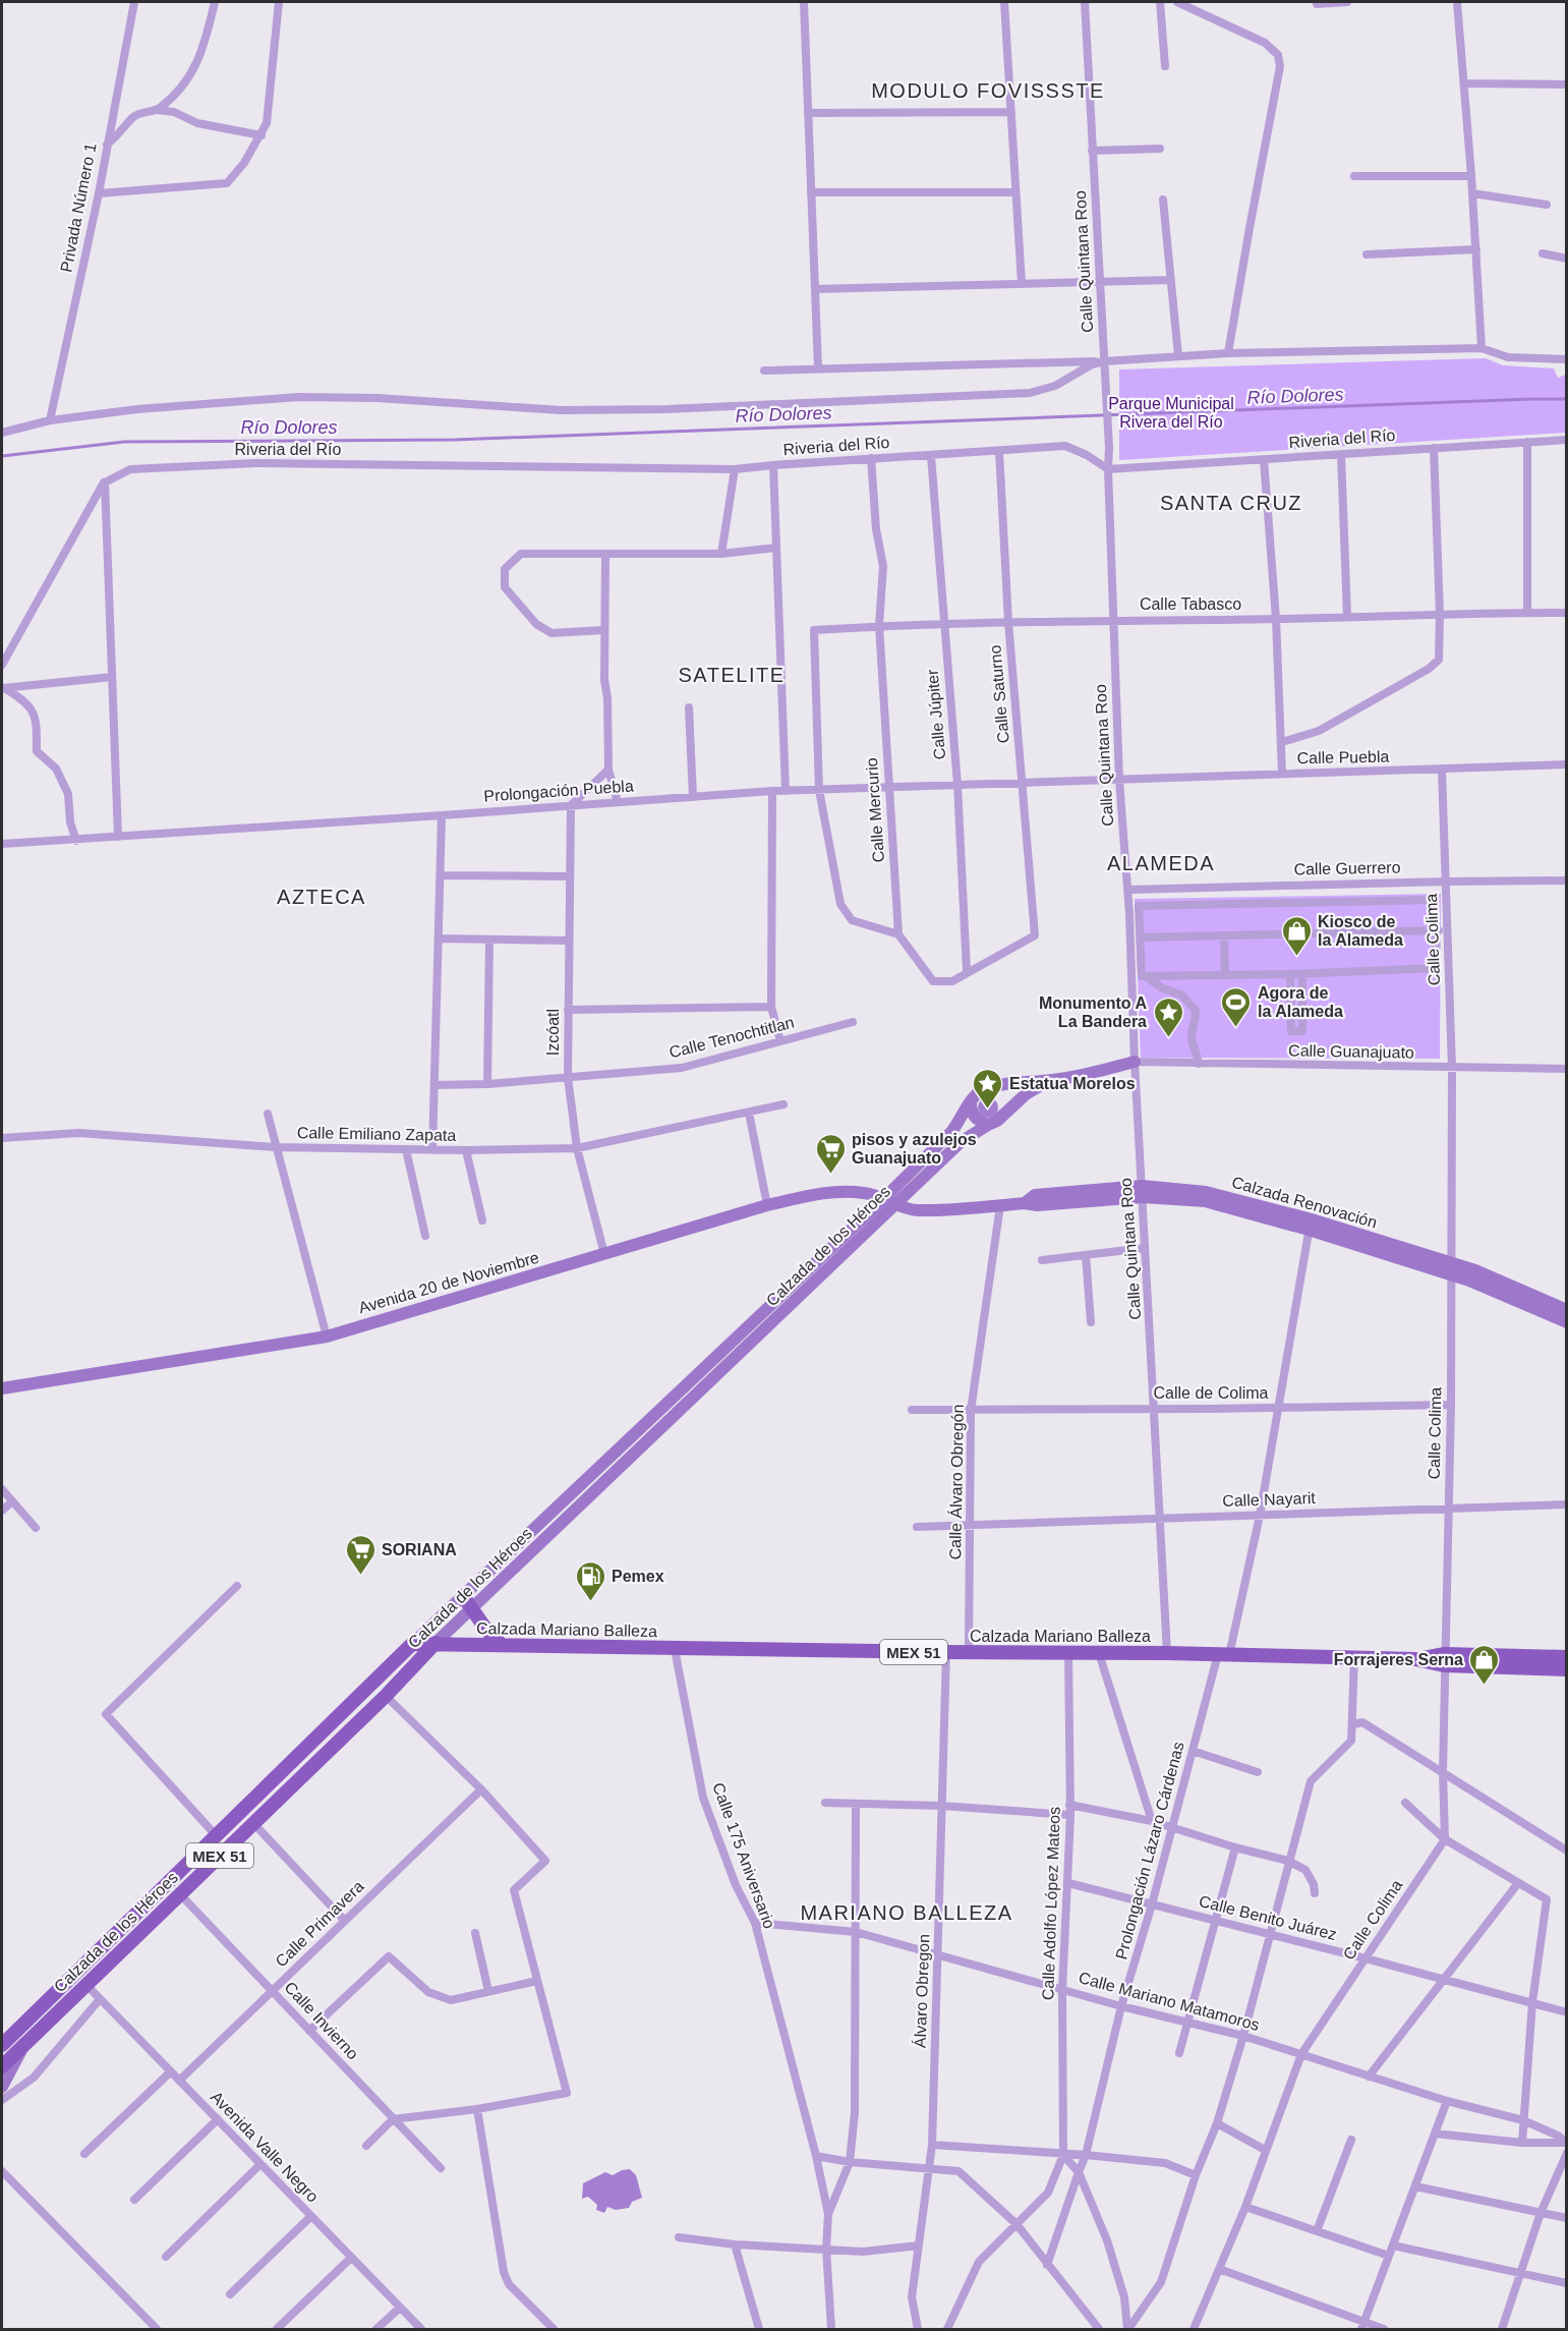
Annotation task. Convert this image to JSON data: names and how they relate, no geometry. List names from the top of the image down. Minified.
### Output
{"streets":{"main road":["Calzada de los Héroes","Calzada Mariano Balleza","MEX 51"],"street":["Privada Número 1","Calle Quintana Roo","Riveria del Río","Calle Tabasco","Calle Saturno","Calle Júpiter","Calle Puebla","Prolongación Puebla","Calle Mercurio","Calle Guerrero","Calle Colima","Izcóatl","Calle Tenochtitlan","Calle Guanajuato","Calle Emiliano Zapata","Calzada Renovación","Avenida 20 de Noviembre","Calle de Colima","Calle Álvaro Obregón","Calle Nayarit","Prolongación Lázaro Cárdenas","Calle 175 Aniversario","Calle Adolfo López Mateos","Calle Benito Juárez","Calle Primavera","Álvaro Obregon","Calle Mariano Matamoros","Calle Invierno","Avenida Valle Negro"]},"crossings":[["Calle Quintana Roo","Riveria del Río"],["Calle Quintana Roo","Calle Tabasco"],["Calle Quintana Roo","Calle Puebla"],["Calle Quintana Roo","Prolongación Puebla"],["Calle Quintana Roo","Calle Guerrero"],["Calle Quintana Roo","Calle Guanajuato"],["Calle Quintana Roo","Calzada Renovación"],["Calle Quintana Roo","Calle de Colima"],["Calle Quintana Roo","Calle Nayarit"],["Calle Quintana Roo","Calzada Mariano Balleza"],["Riveria del Río","Calle Saturno"],["Riveria del Río","Calle Júpiter"],["Riveria del Río","Calle Mercurio"],["Calle Tabasco","Calle Saturno"],["Calle Tabasco","Calle Júpiter"],["Calle Tabasco","Prolongación Puebla"],["Calle Tabasco","Calle Mercurio"],["Calle Saturno","Calle Júpiter"],["Calle Saturno","Prolongación Puebla"],["Calle Júpiter","Prolongación Puebla"],["Calle Puebla","Prolongación Puebla"],["Calle Puebla","Calle Colima"],["Prolongación Puebla","Calle Mercurio"],["Prolongación Puebla","Izcóatl"],["Calle Guerrero","Calle Colima"],["Calle Colima","Calle Guanajuato"],["Calle Colima","Calzada Renovación"],["Calle Colima","Calle de Colima"],["Calle Colima","Calle Nayarit"],["Calle Colima","Calzada Mariano Balleza"],["Calle Colima","Calle Benito Juárez"],["Calle Colima","Calle Mariano Matamoros"],["Izcóatl","Calle Tenochtitlan"],["Izcóatl","Calle Emiliano Zapata"],["Izcóatl","Avenida 20 de Noviembre"],["Calzada Renovación","Calzada de los Héroes"],["Calzada Renovación","Avenida 20 de Noviembre"],["Calzada Renovación","Calle Álvaro Obregón"],["Calzada Renovación","Prolongación Lázaro Cárdenas"],["Calzada de los Héroes","Avenida 20 de Noviembre"],["Calzada de los Héroes","Calzada Mariano Balleza"],["Calzada de los Héroes","Calle Invierno"],["Calzada de los Héroes","Avenida Valle Negro"],["Calle de Colima","Calle Álvaro Obregón"],["Calle de Colima","Prolongación Lázaro Cárdenas"],["Calle Álvaro Obregón","Calle Nayarit"],["Calle Álvaro Obregón","Calzada Mariano Balleza"],["Calle Nayarit","Prolongación Lázaro Cárdenas"],["Calzada Mariano Balleza","Prolongación Lázaro Cárdenas"],["Calzada Mariano Balleza","Calle 175 Aniversario"],["Calzada Mariano Balleza","Calle Adolfo López Mateos"],["Calzada Mariano Balleza","Álvaro Obregon"],["Prolongación Lázaro Cárdenas","Calle Benito Juárez"],["Prolongación Lázaro Cárdenas","Calle Mariano Matamoros"],["Calle 175 Aniversario","Calle Mariano Matamoros"],["Calle Adolfo López Mateos","Calle Benito Juárez"],["Calle Adolfo López Mateos","Calle Mariano Matamoros"],["Calle Primavera","Calle Invierno"],["Calle Primavera","Avenida Valle Negro"],["Álvaro Obregon","Calle Mariano Matamoros"]],"districts":["MODULO FOVISSSTE","SANTA CRUZ","SATELITE","ALAMEDA","AZTECA","MARIANO BALLEZA"],"water":["Río Dolores"],"parks":["Parque Municipal Rivera del Río"],"places":{"shop":["Kiosco de la Alameda","Forrajeres Serna"],"sports":["Agora de la Alameda"],"place":["Monumento A La Bandera","Estatua Morelos"],"supermarket":["pisos y azulejos Guanajuato","SORIANA"],"fuel station":["Pemex"]}}
